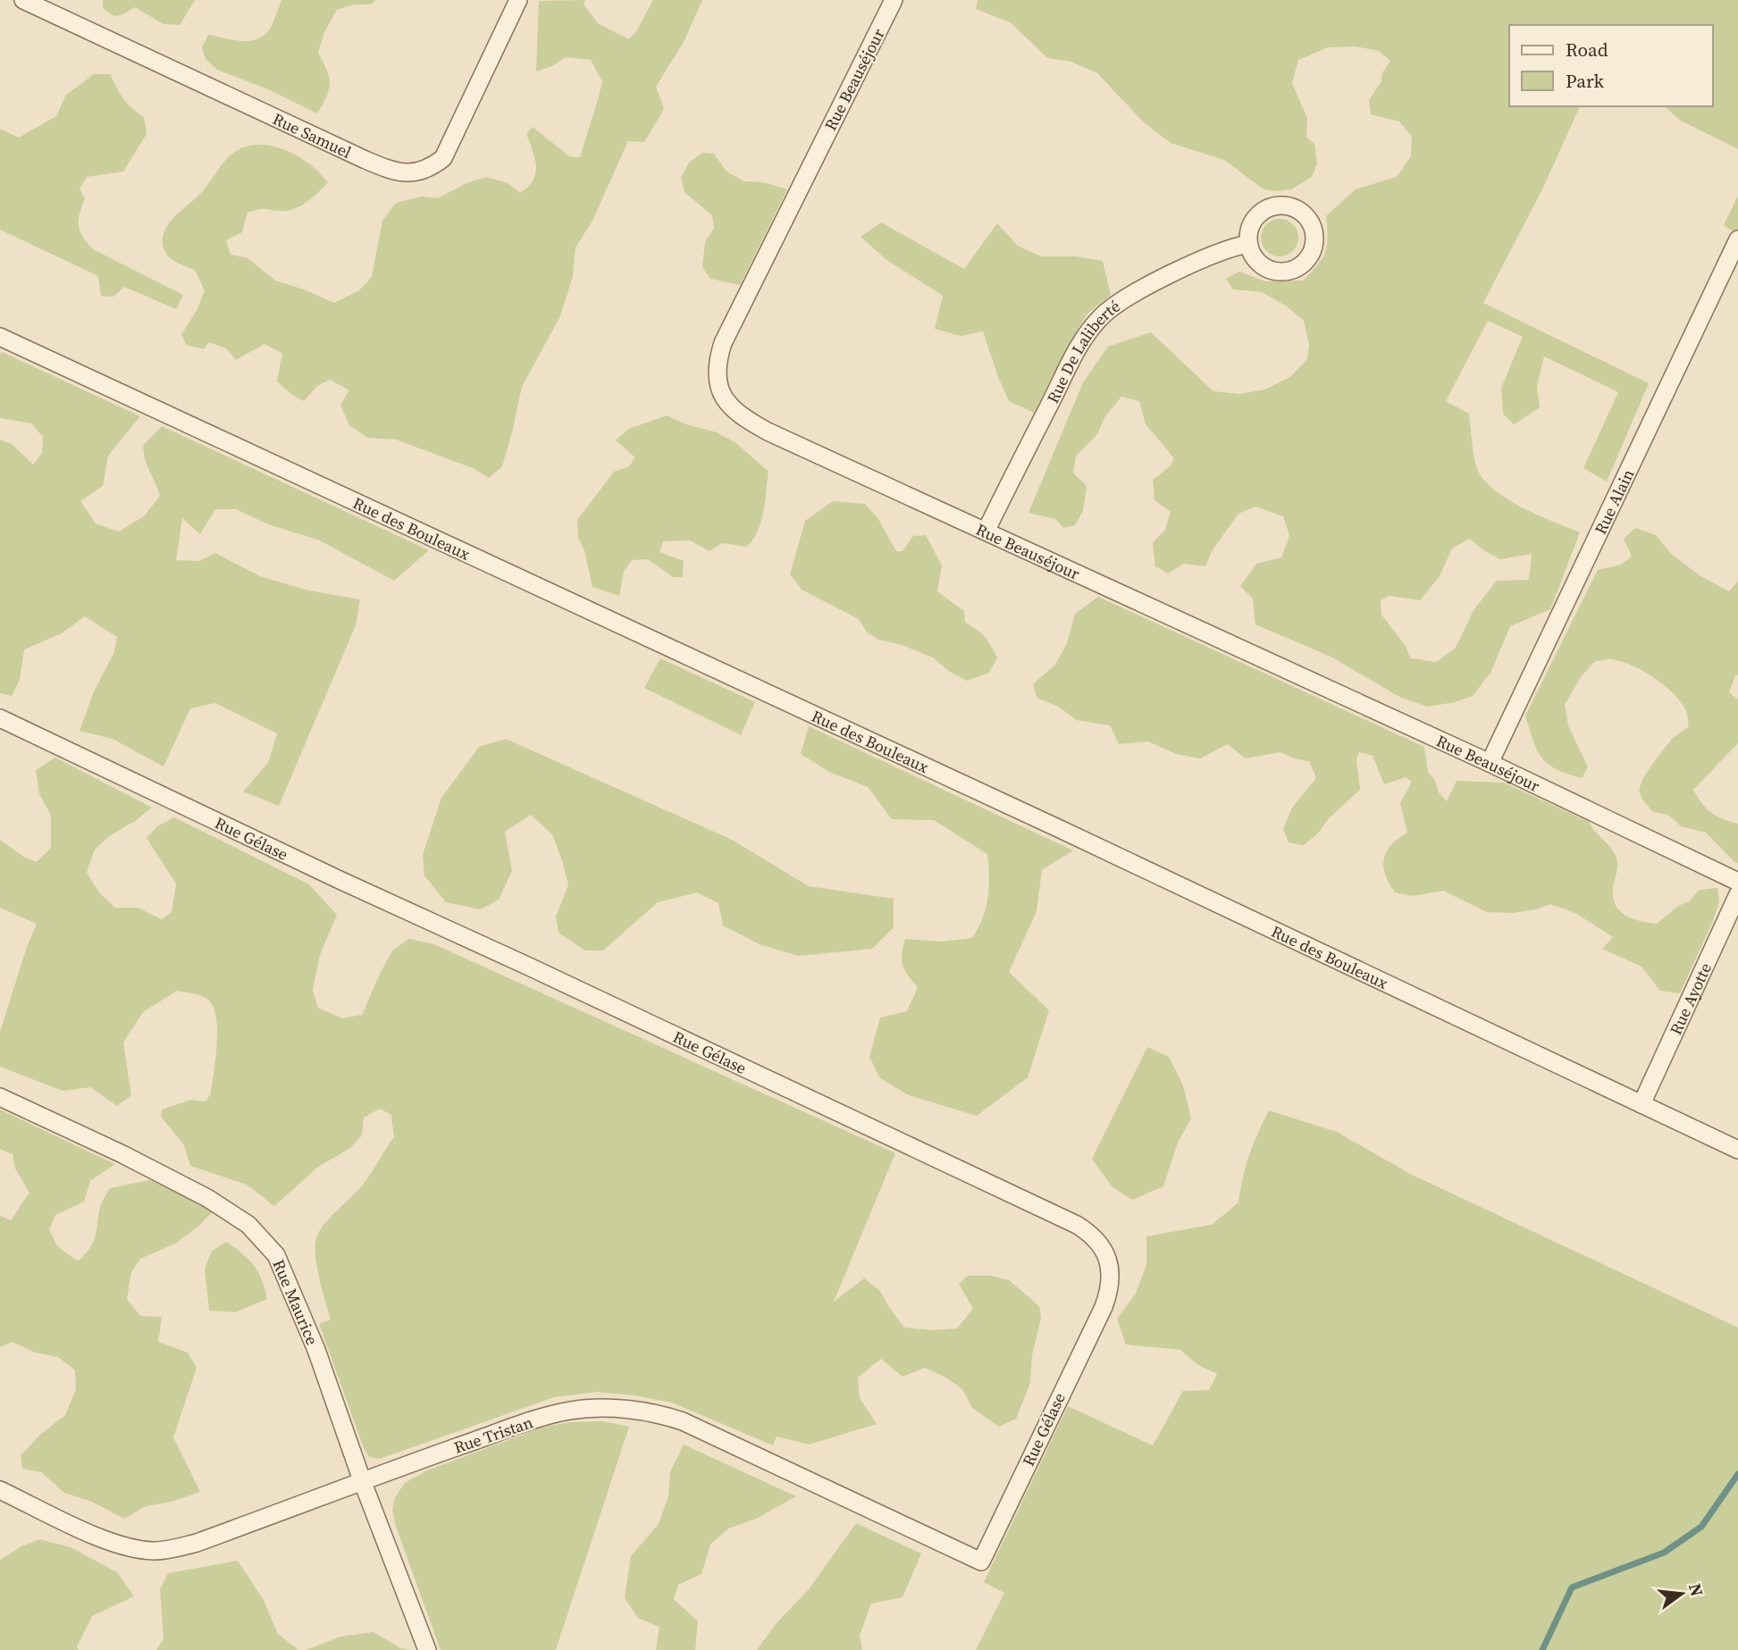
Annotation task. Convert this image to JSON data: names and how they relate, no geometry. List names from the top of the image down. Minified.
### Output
{"streets":{"street":["Rue Beauséjour","Rue Samuel","Rue De Laliberté","Rue Alain","Rue des Bouleaux","Rue Gélase","Rue Ayotte","Rue Maurice","Rue Tristan"]},"crossings":[["Rue Beauséjour","Rue De Laliberté"],["Rue Beauséjour","Rue Alain"],["Rue des Bouleaux","Rue Ayotte"],["Rue Gélase","Rue Tristan"],["Rue Maurice","Rue Tristan"]],"legend":["Road","Park"],"north":"right"}
